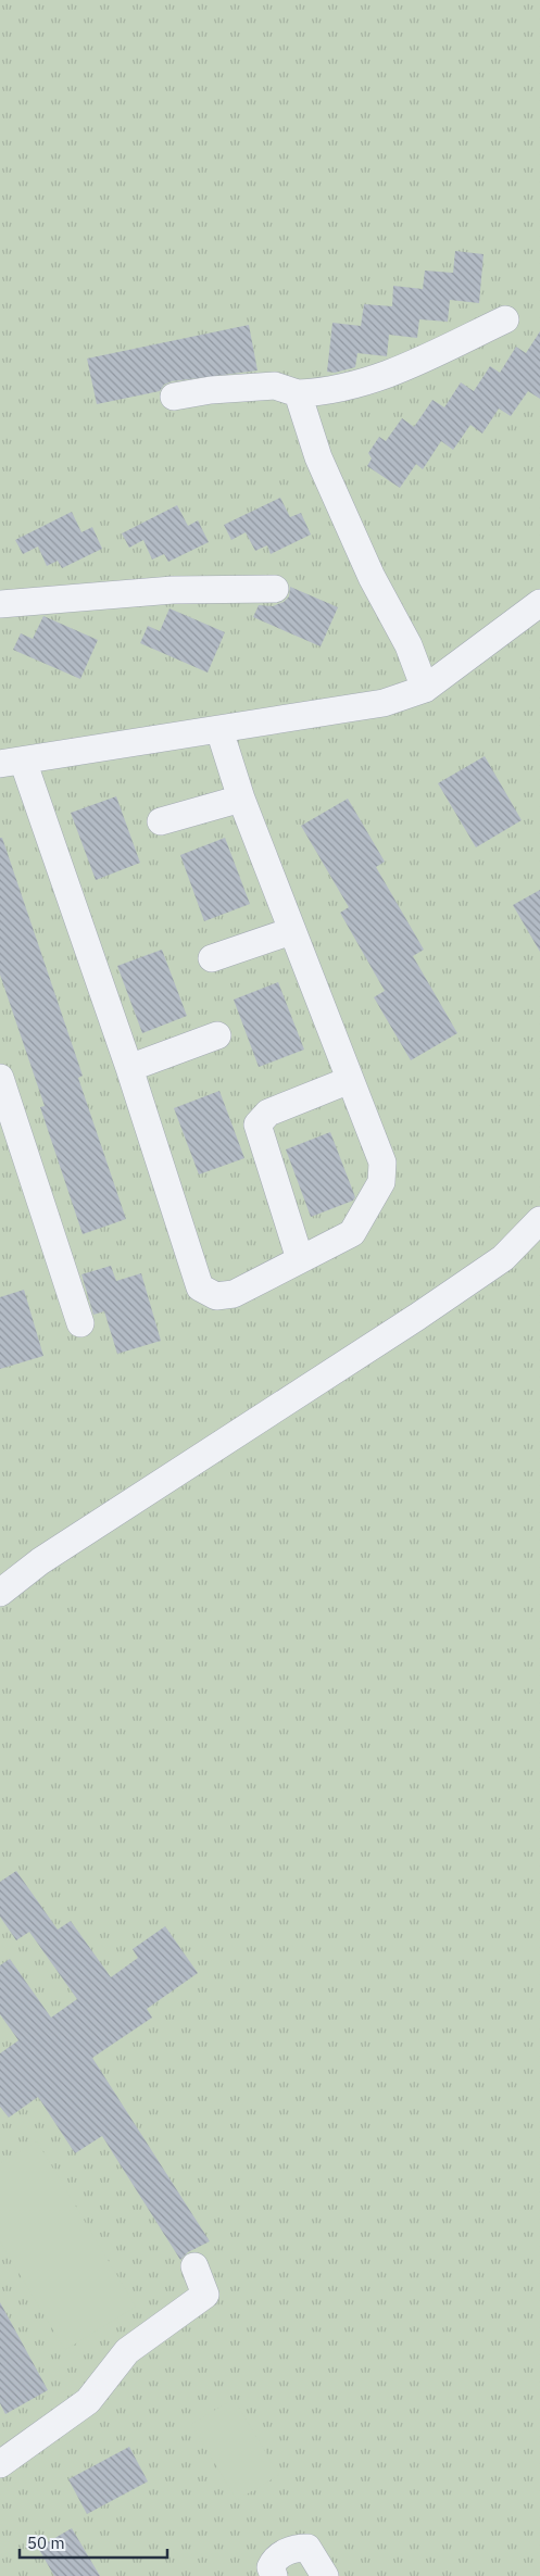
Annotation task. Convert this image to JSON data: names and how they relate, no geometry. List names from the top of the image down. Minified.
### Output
{"scale_bar":"50 m"}
